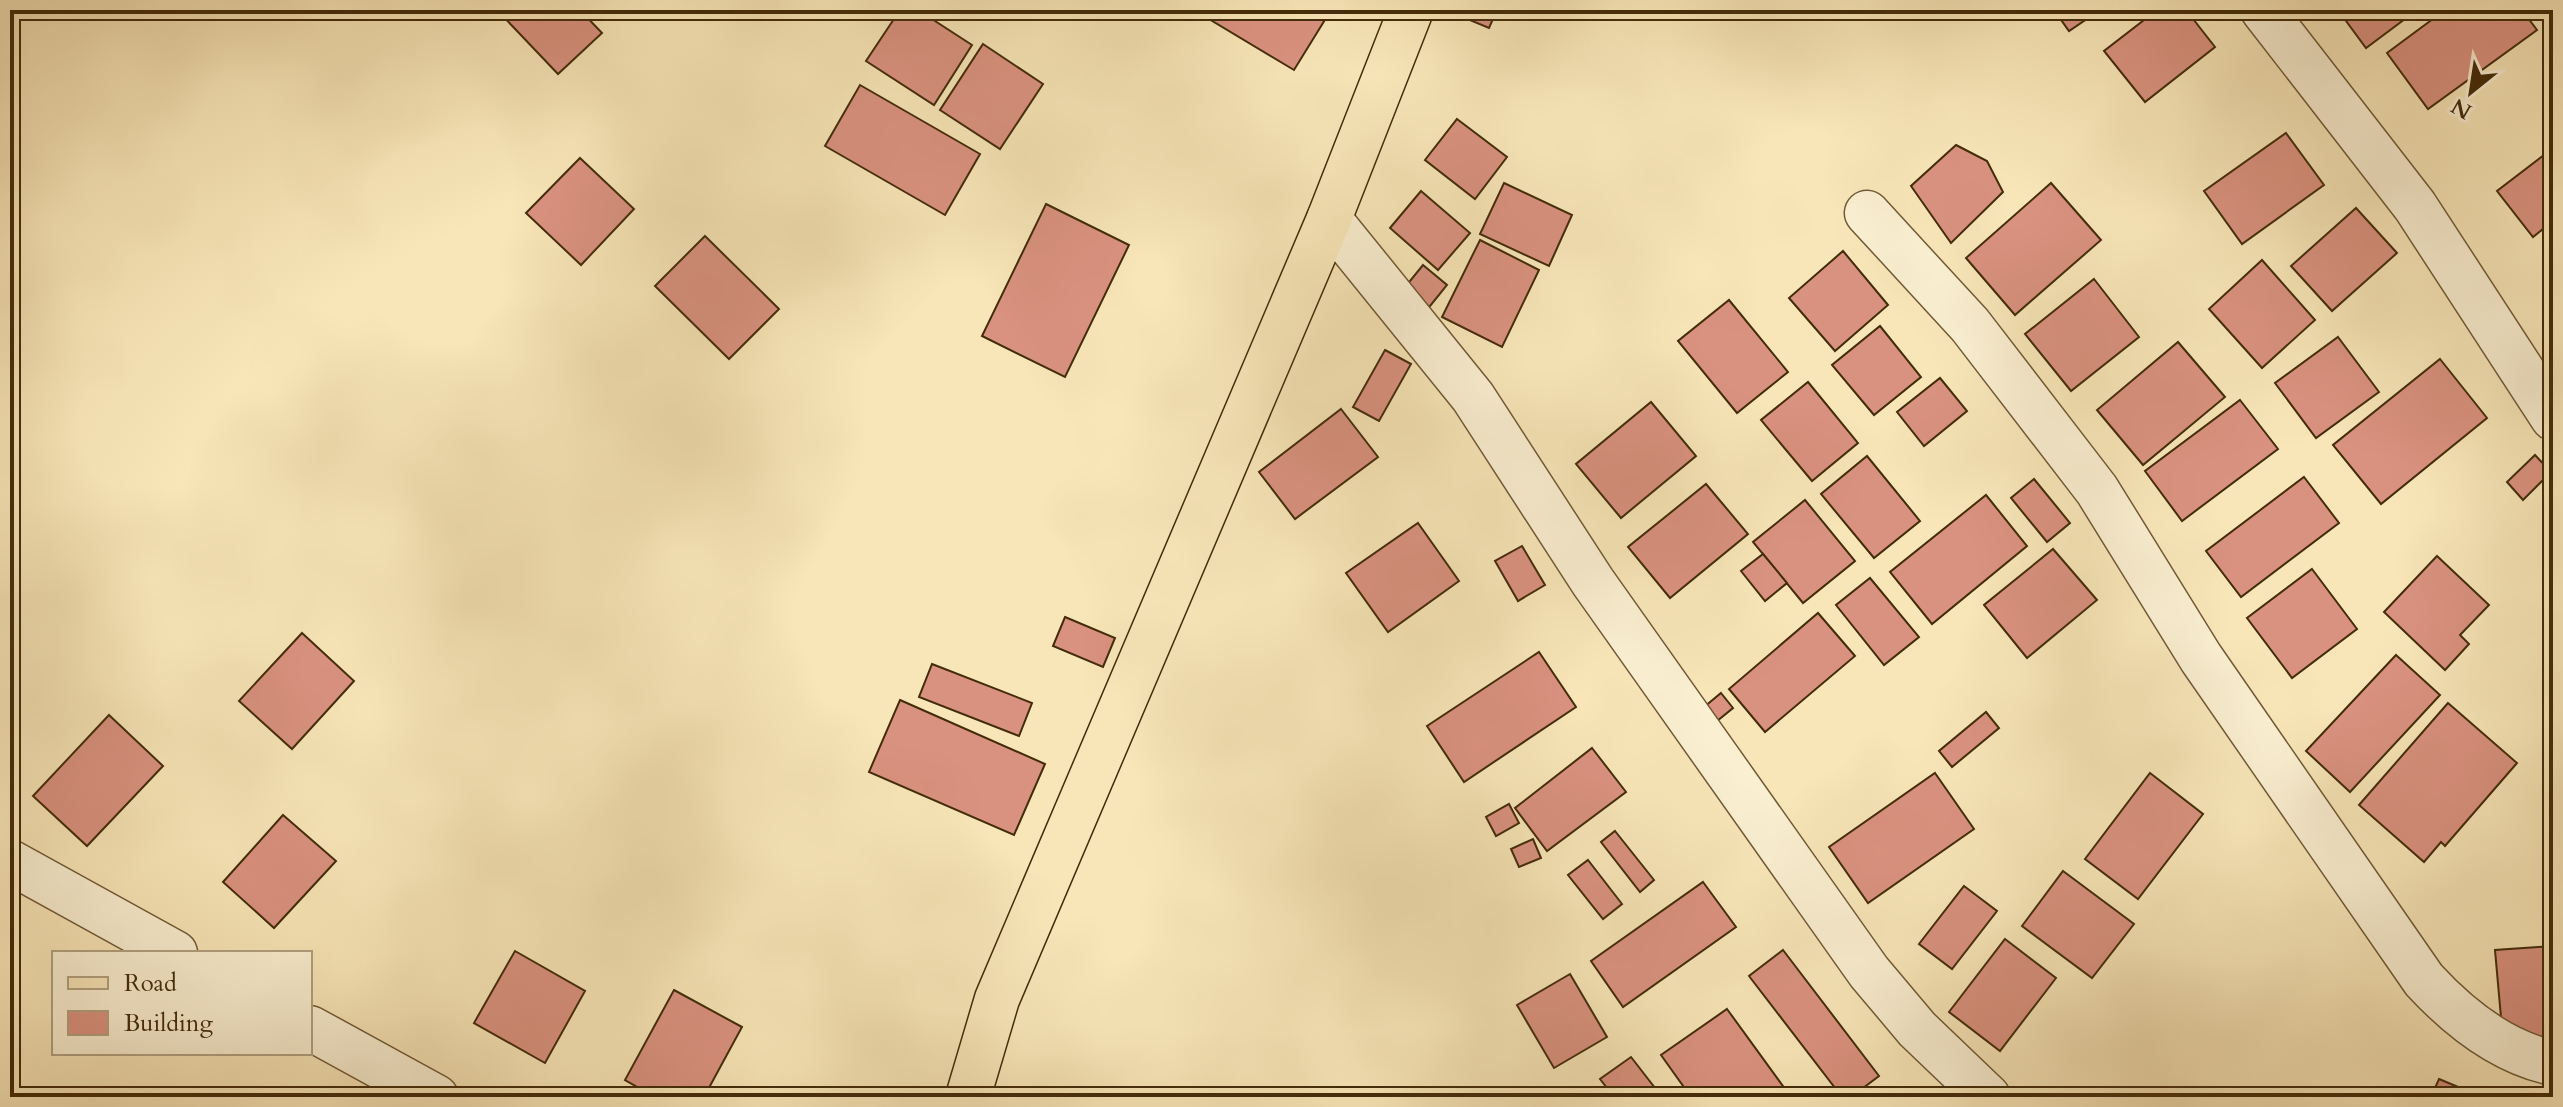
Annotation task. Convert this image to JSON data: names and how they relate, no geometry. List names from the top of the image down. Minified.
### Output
{"legend":["Road","Building"],"north":"bottom left"}
